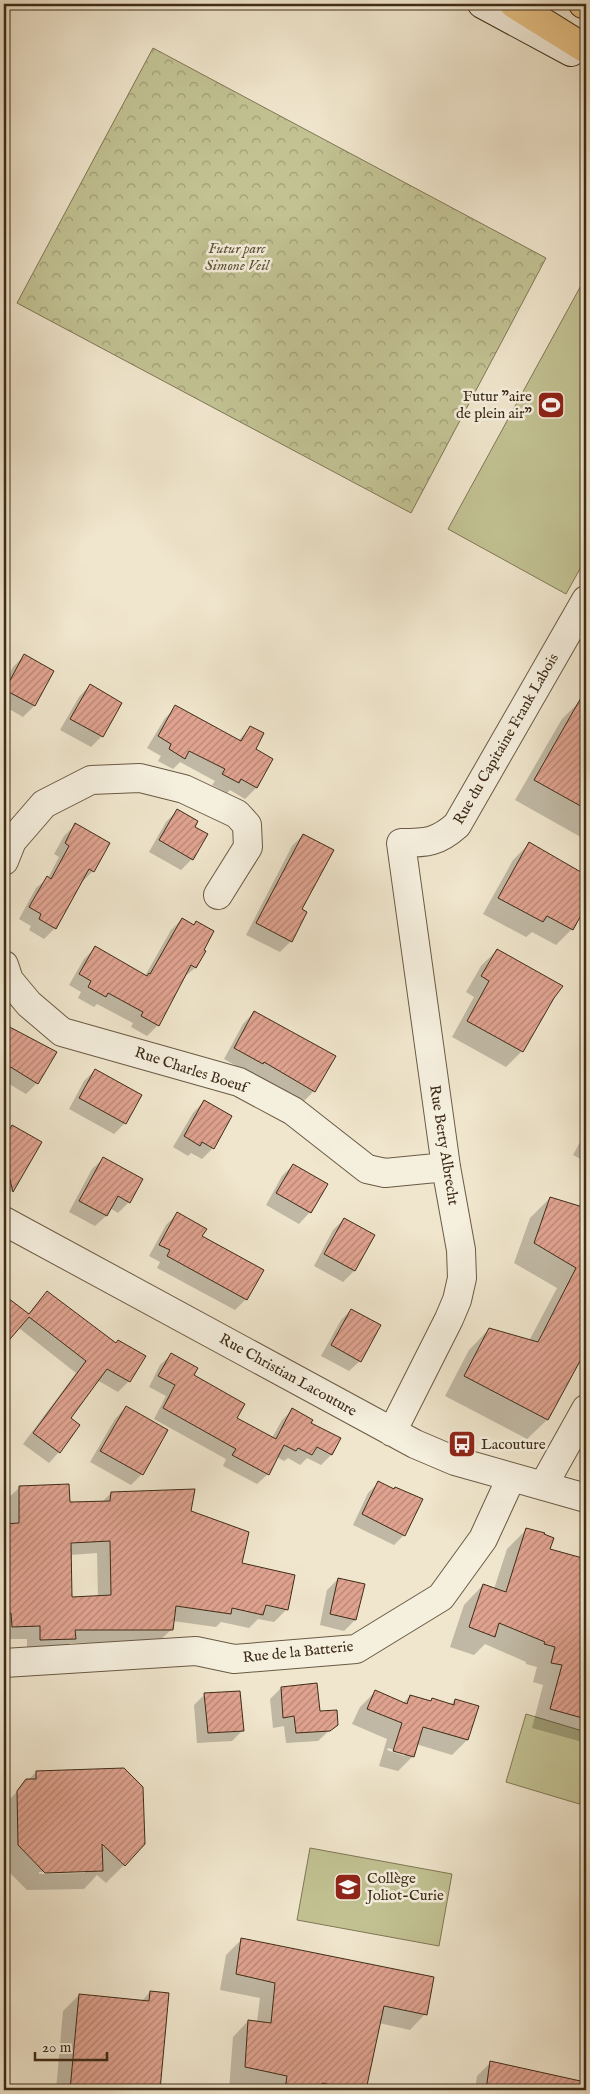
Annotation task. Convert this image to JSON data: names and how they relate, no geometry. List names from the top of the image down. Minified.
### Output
{"streets":{"street":["Rue du Capitaine Frank Labois","Rue Charles Boeuf","Rue Berty Albrecht","Rue Christian Lacouture","Rue de la Batterie"]},"crossings":[["Rue du Capitaine Frank Labois","Rue Berty Albrecht"],["Rue Charles Boeuf","Rue Berty Albrecht"],["Rue Berty Albrecht","Rue Christian Lacouture"],["Rue Christian Lacouture","Rue de la Batterie"]],"parks":["Futur parc Simone Veil"],"places":{"sports":["Futur \"aire de plein air\""],"bus stop":["Lacouture"],"school or university":["Collège Joliot-Curie"]},"scale_bar":"20 m"}
